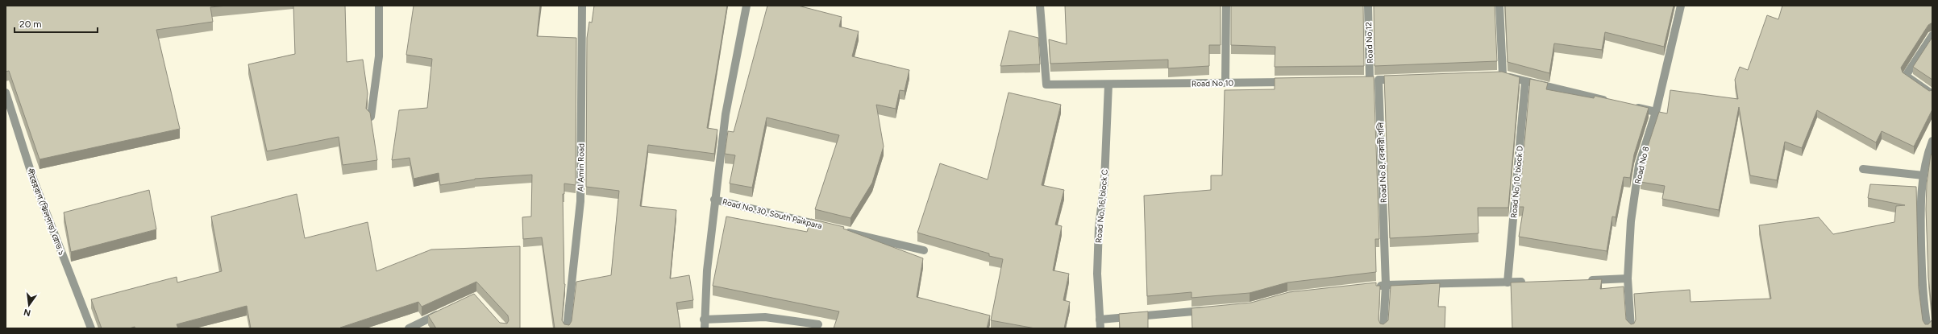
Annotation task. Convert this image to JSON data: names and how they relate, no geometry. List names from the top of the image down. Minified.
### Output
{"streets":{"street":["Road No 12","Road No 10","Road No 8, বেকারী গলি","Road No 8","Al Amin Road","Road No 10, block D","Road No. 16, block C","পীরেরবাগ (ঝিলপাড়) রোড ১","Road No. 30, South Paikpara"]},"crossings":[["Road No 10","Road No. 16, block C"]],"scale_bar":"20 m","north":"bottom"}
